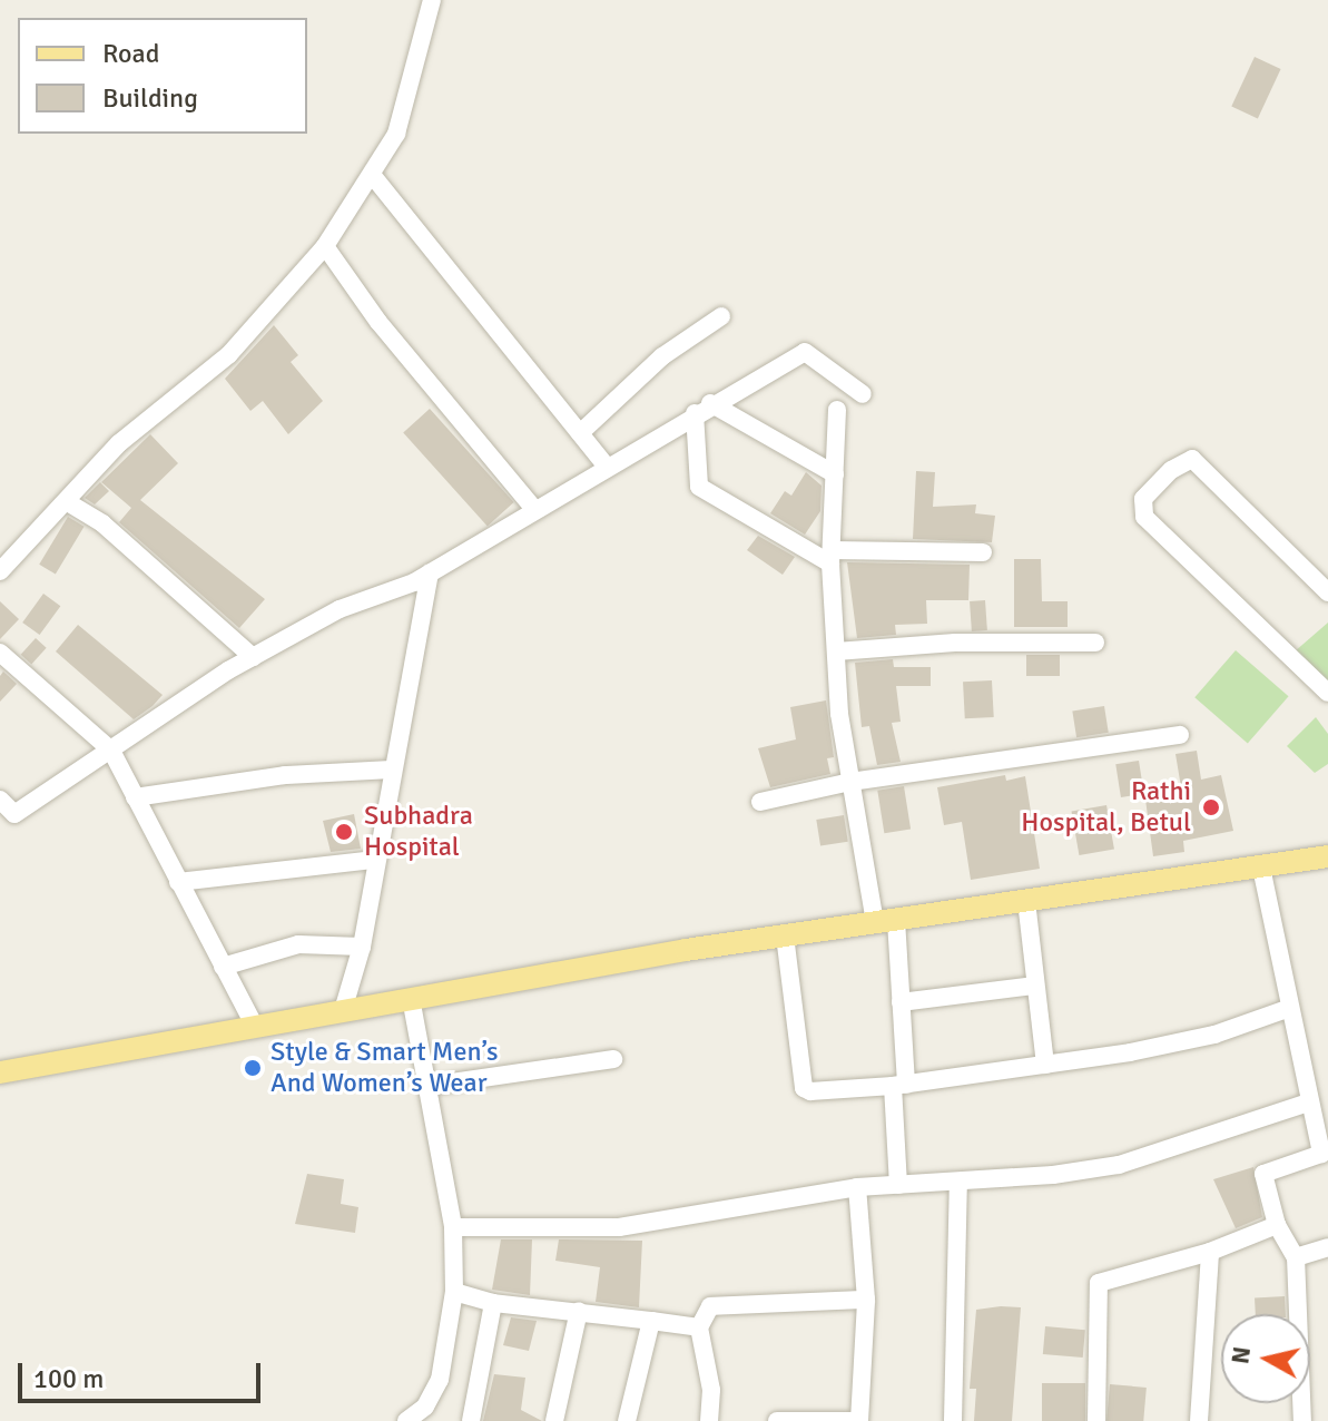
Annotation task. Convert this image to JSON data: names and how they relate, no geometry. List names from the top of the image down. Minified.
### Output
{"places":["Rathi Hospital, Betul","Subhadra Hospital","Style & Smart Men’s And Women’s Wear"],"legend":["Road","Building"],"scale_bar":"100 m","north":"left"}
